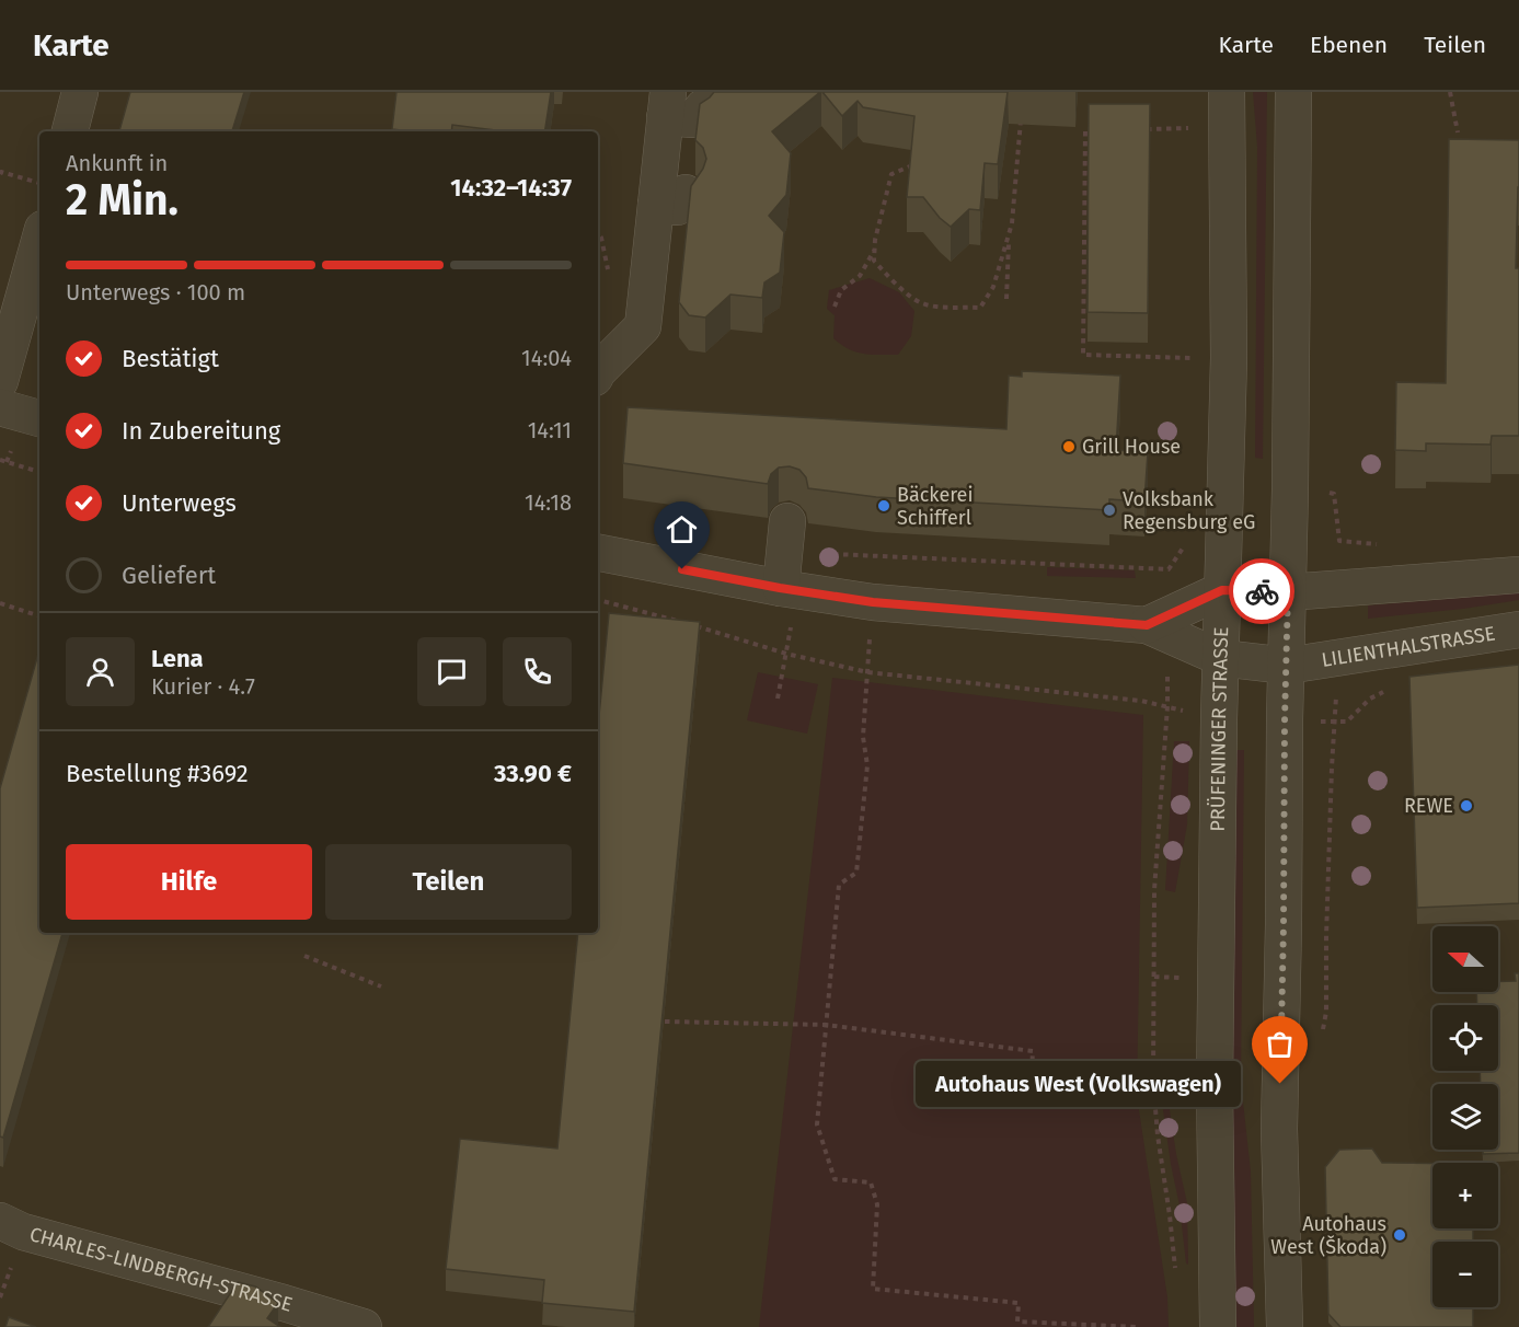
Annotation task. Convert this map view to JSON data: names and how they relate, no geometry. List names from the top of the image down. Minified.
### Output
{"streets":{"street":["LILIENTHALSTRASSE","PRÜFENINGER STRASSE","CHARLES-LINDBERGH-STRASSE"]},"crossings":[["LILIENTHALSTRASSE","PRÜFENINGER STRASSE"]],"places":["Grill House","Bäckerei Schifferl","Volksbank Regensburg eG","REWE","Autohaus West (Volkswagen)","Autohaus West (Škoda)"],"north":"left","page":{"header":"Karte","nav":["Karte","Ebenen","Teilen"],"heading":["2 Min.","Ankunft in","14:32–14:37"],"panel":["Lena","Kurier · 4.7","Bestellung #3692","33.90 €"],"bar":"Unterwegs · 100 m","list":[["Bestätigt","14:04"],["In Zubereitung","14:11"],["Unterwegs","14:18"],"Geliefert"],"buttons":["Hilfe","Teilen"],"map_buttons":["+","−"],"bubble":"Autohaus West (Volkswagen)"}}
